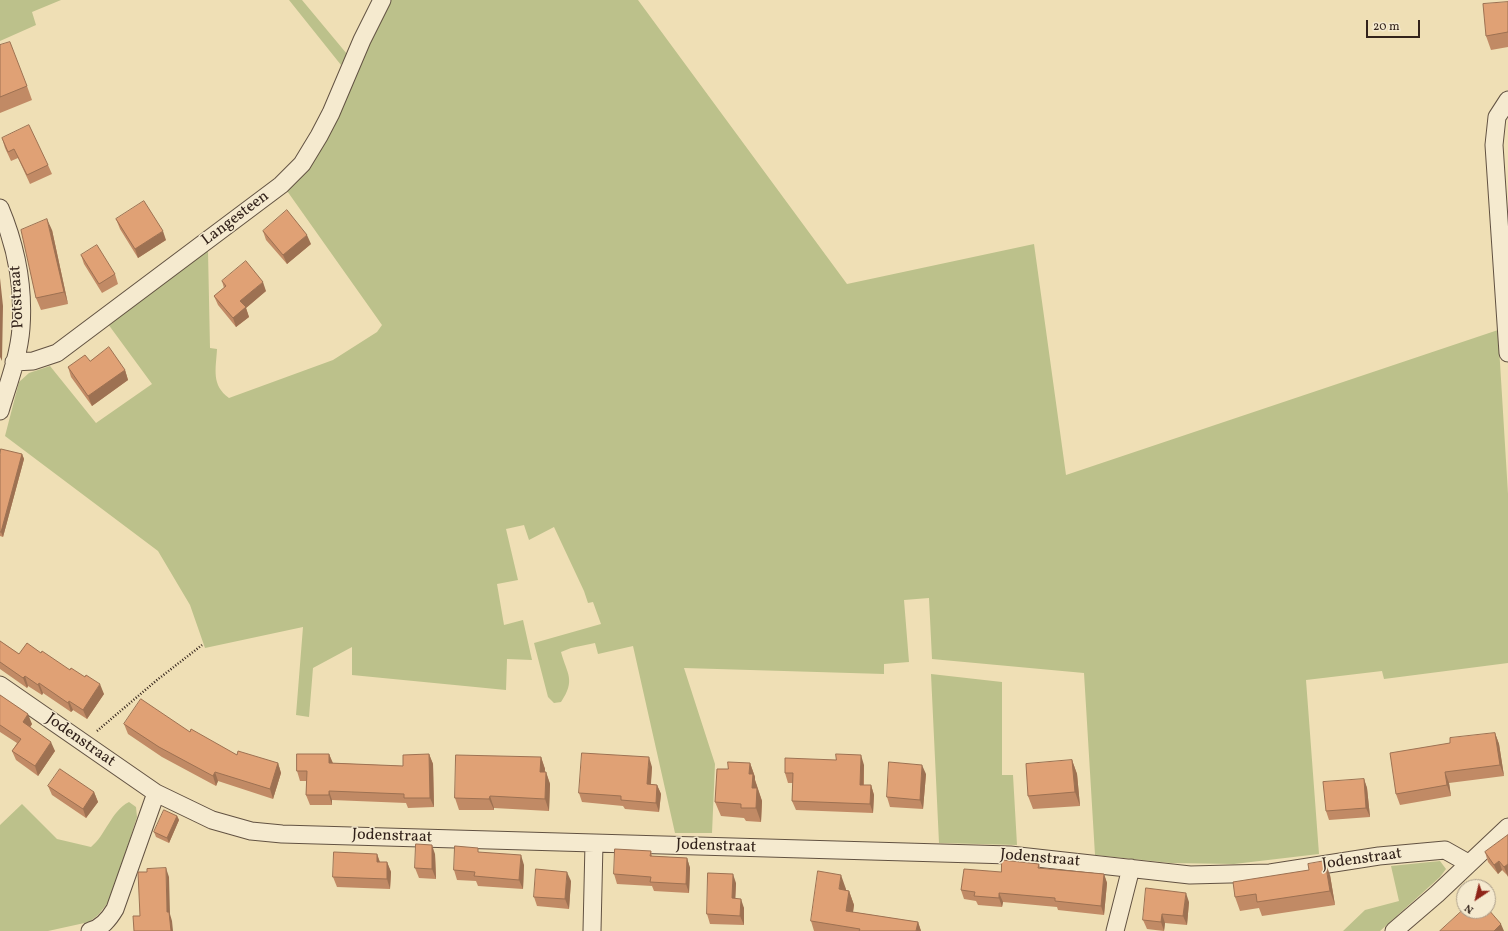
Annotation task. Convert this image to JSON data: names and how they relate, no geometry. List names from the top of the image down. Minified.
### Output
{"streets":{"street":["Langesteen","Potstraat","Jodenstraat"]},"crossings":[["Langesteen","Potstraat"]],"scale_bar":"20 m","north":"bottom left"}
